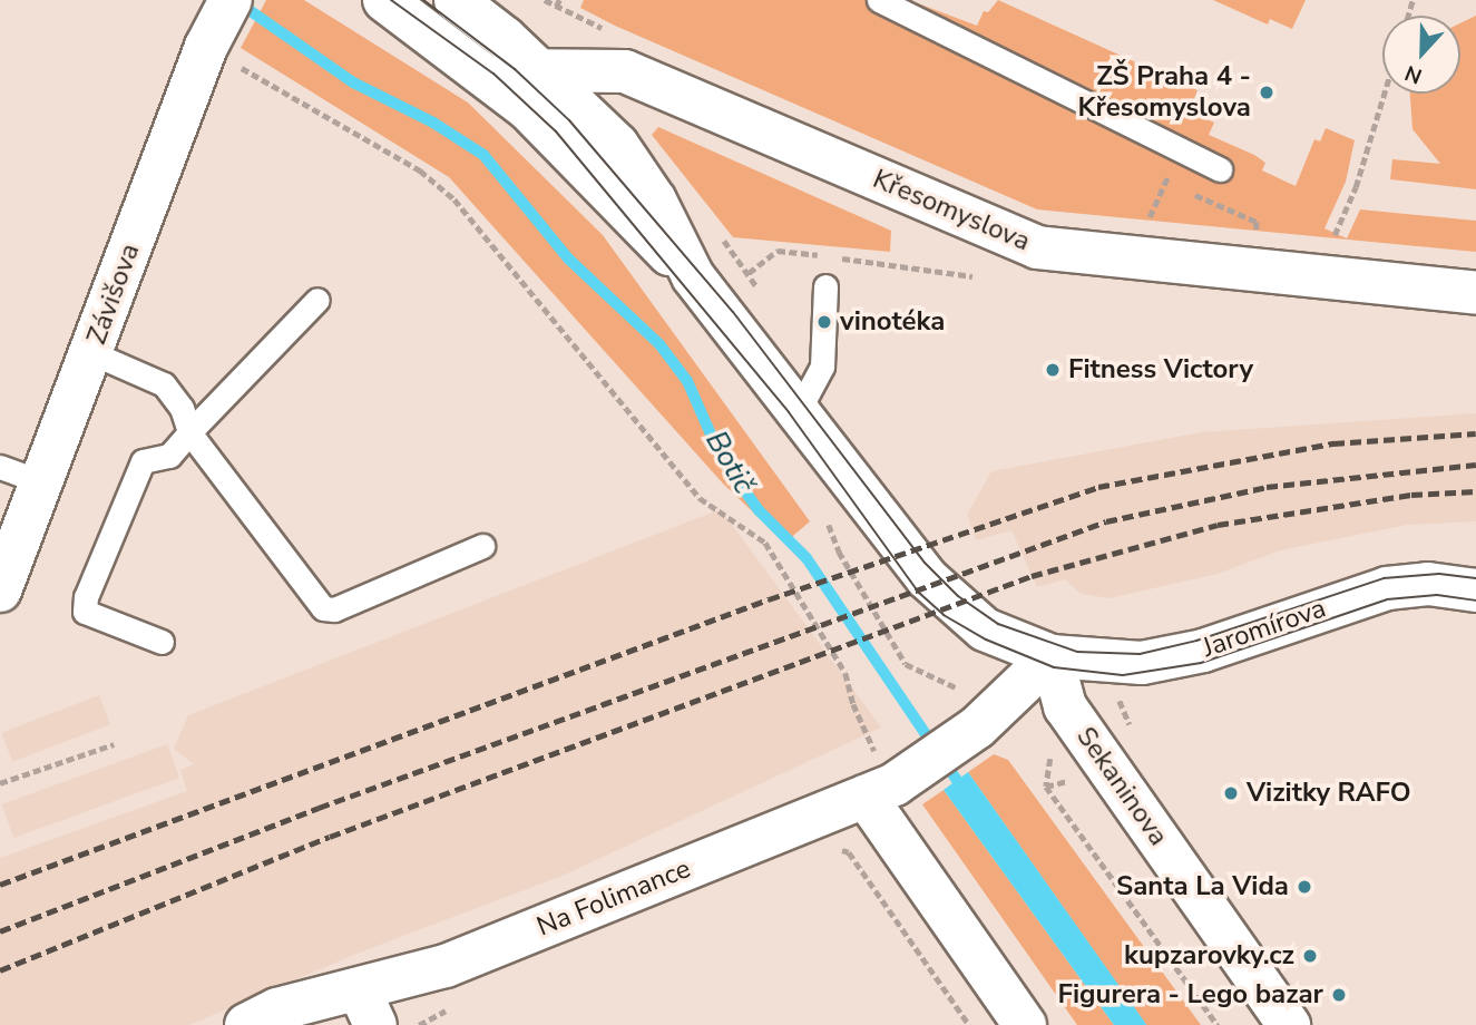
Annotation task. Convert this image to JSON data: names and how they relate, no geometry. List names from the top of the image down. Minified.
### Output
{"streets":{"street":["Křesomyslova","Závišova","Jaromírova","Sekaninova","Na Folimance"]},"crossings":[["Jaromírova","Sekaninova"],["Jaromírova","Na Folimance"],["Sekaninova","Na Folimance"]],"water":["Botič"],"places":["ZŠ Praha 4 - Křesomyslova","vinotéka","Fitness Victory","Vizitky RAFO","Santa La Vida","kupzarovky.cz","Figurera - Lego bazar"],"north":"bottom"}
